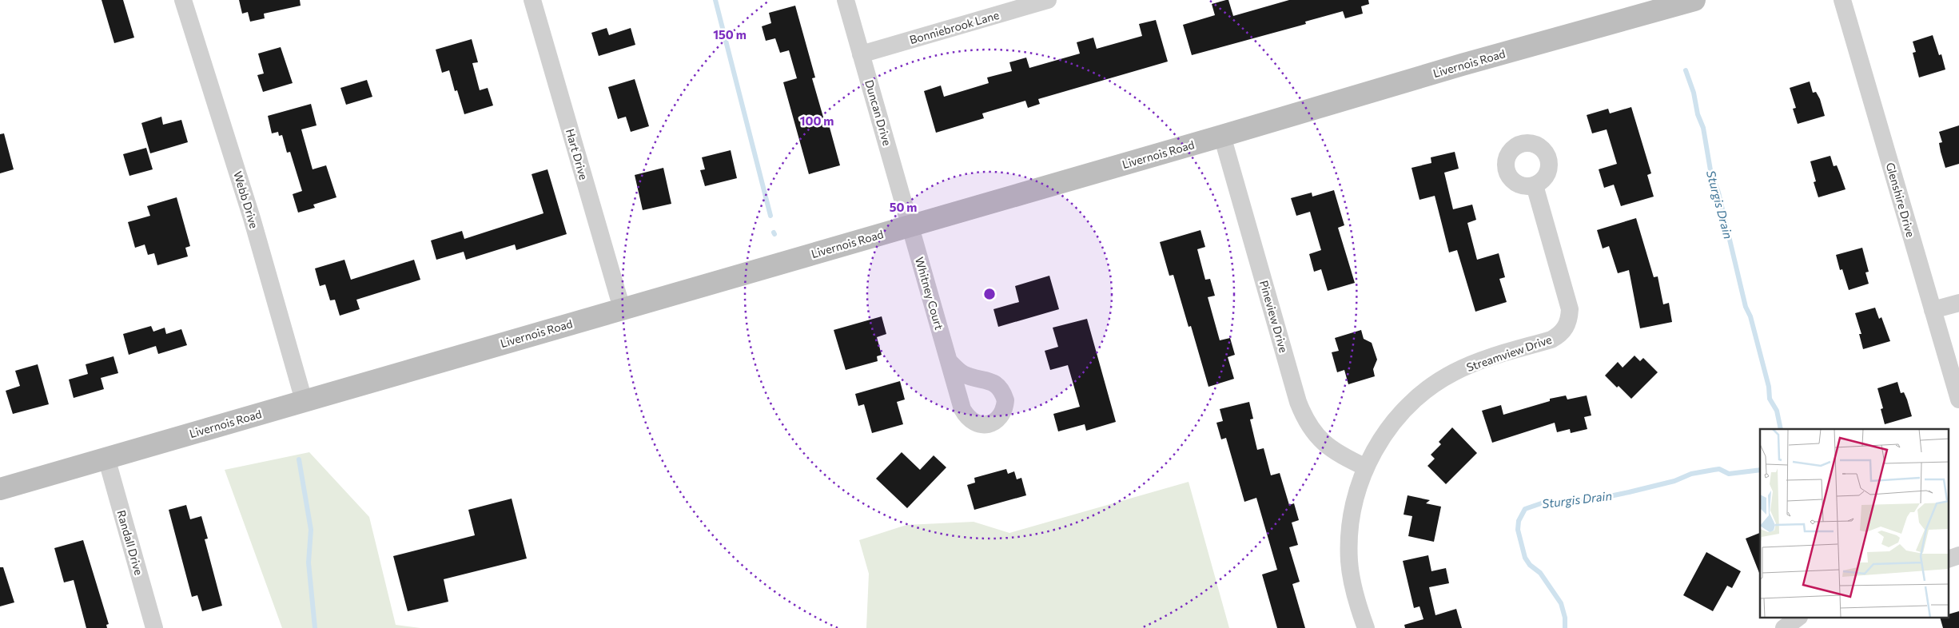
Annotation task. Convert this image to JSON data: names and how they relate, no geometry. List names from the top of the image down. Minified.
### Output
{"streets":{"main road":["Livernois Road"],"street":["Bonniebrook Lane","Duncan Drive","Hart Drive","Webb Drive","Glenshire Drive","Whitney Court","Pineview Drive","Streamview Drive","Randall Drive"]},"crossings":[["Bonniebrook Lane","Duncan Drive"],["Livernois Road","Duncan Drive"],["Livernois Road","Hart Drive"],["Livernois Road","Webb Drive"],["Livernois Road","Whitney Court"],["Livernois Road","Pineview Drive"],["Livernois Road","Randall Drive"],["Duncan Drive","Whitney Court"],["Pineview Drive","Streamview Drive"]],"water":["Sturgis Drain"],"rings":["150 m","100 m","50 m"]}
